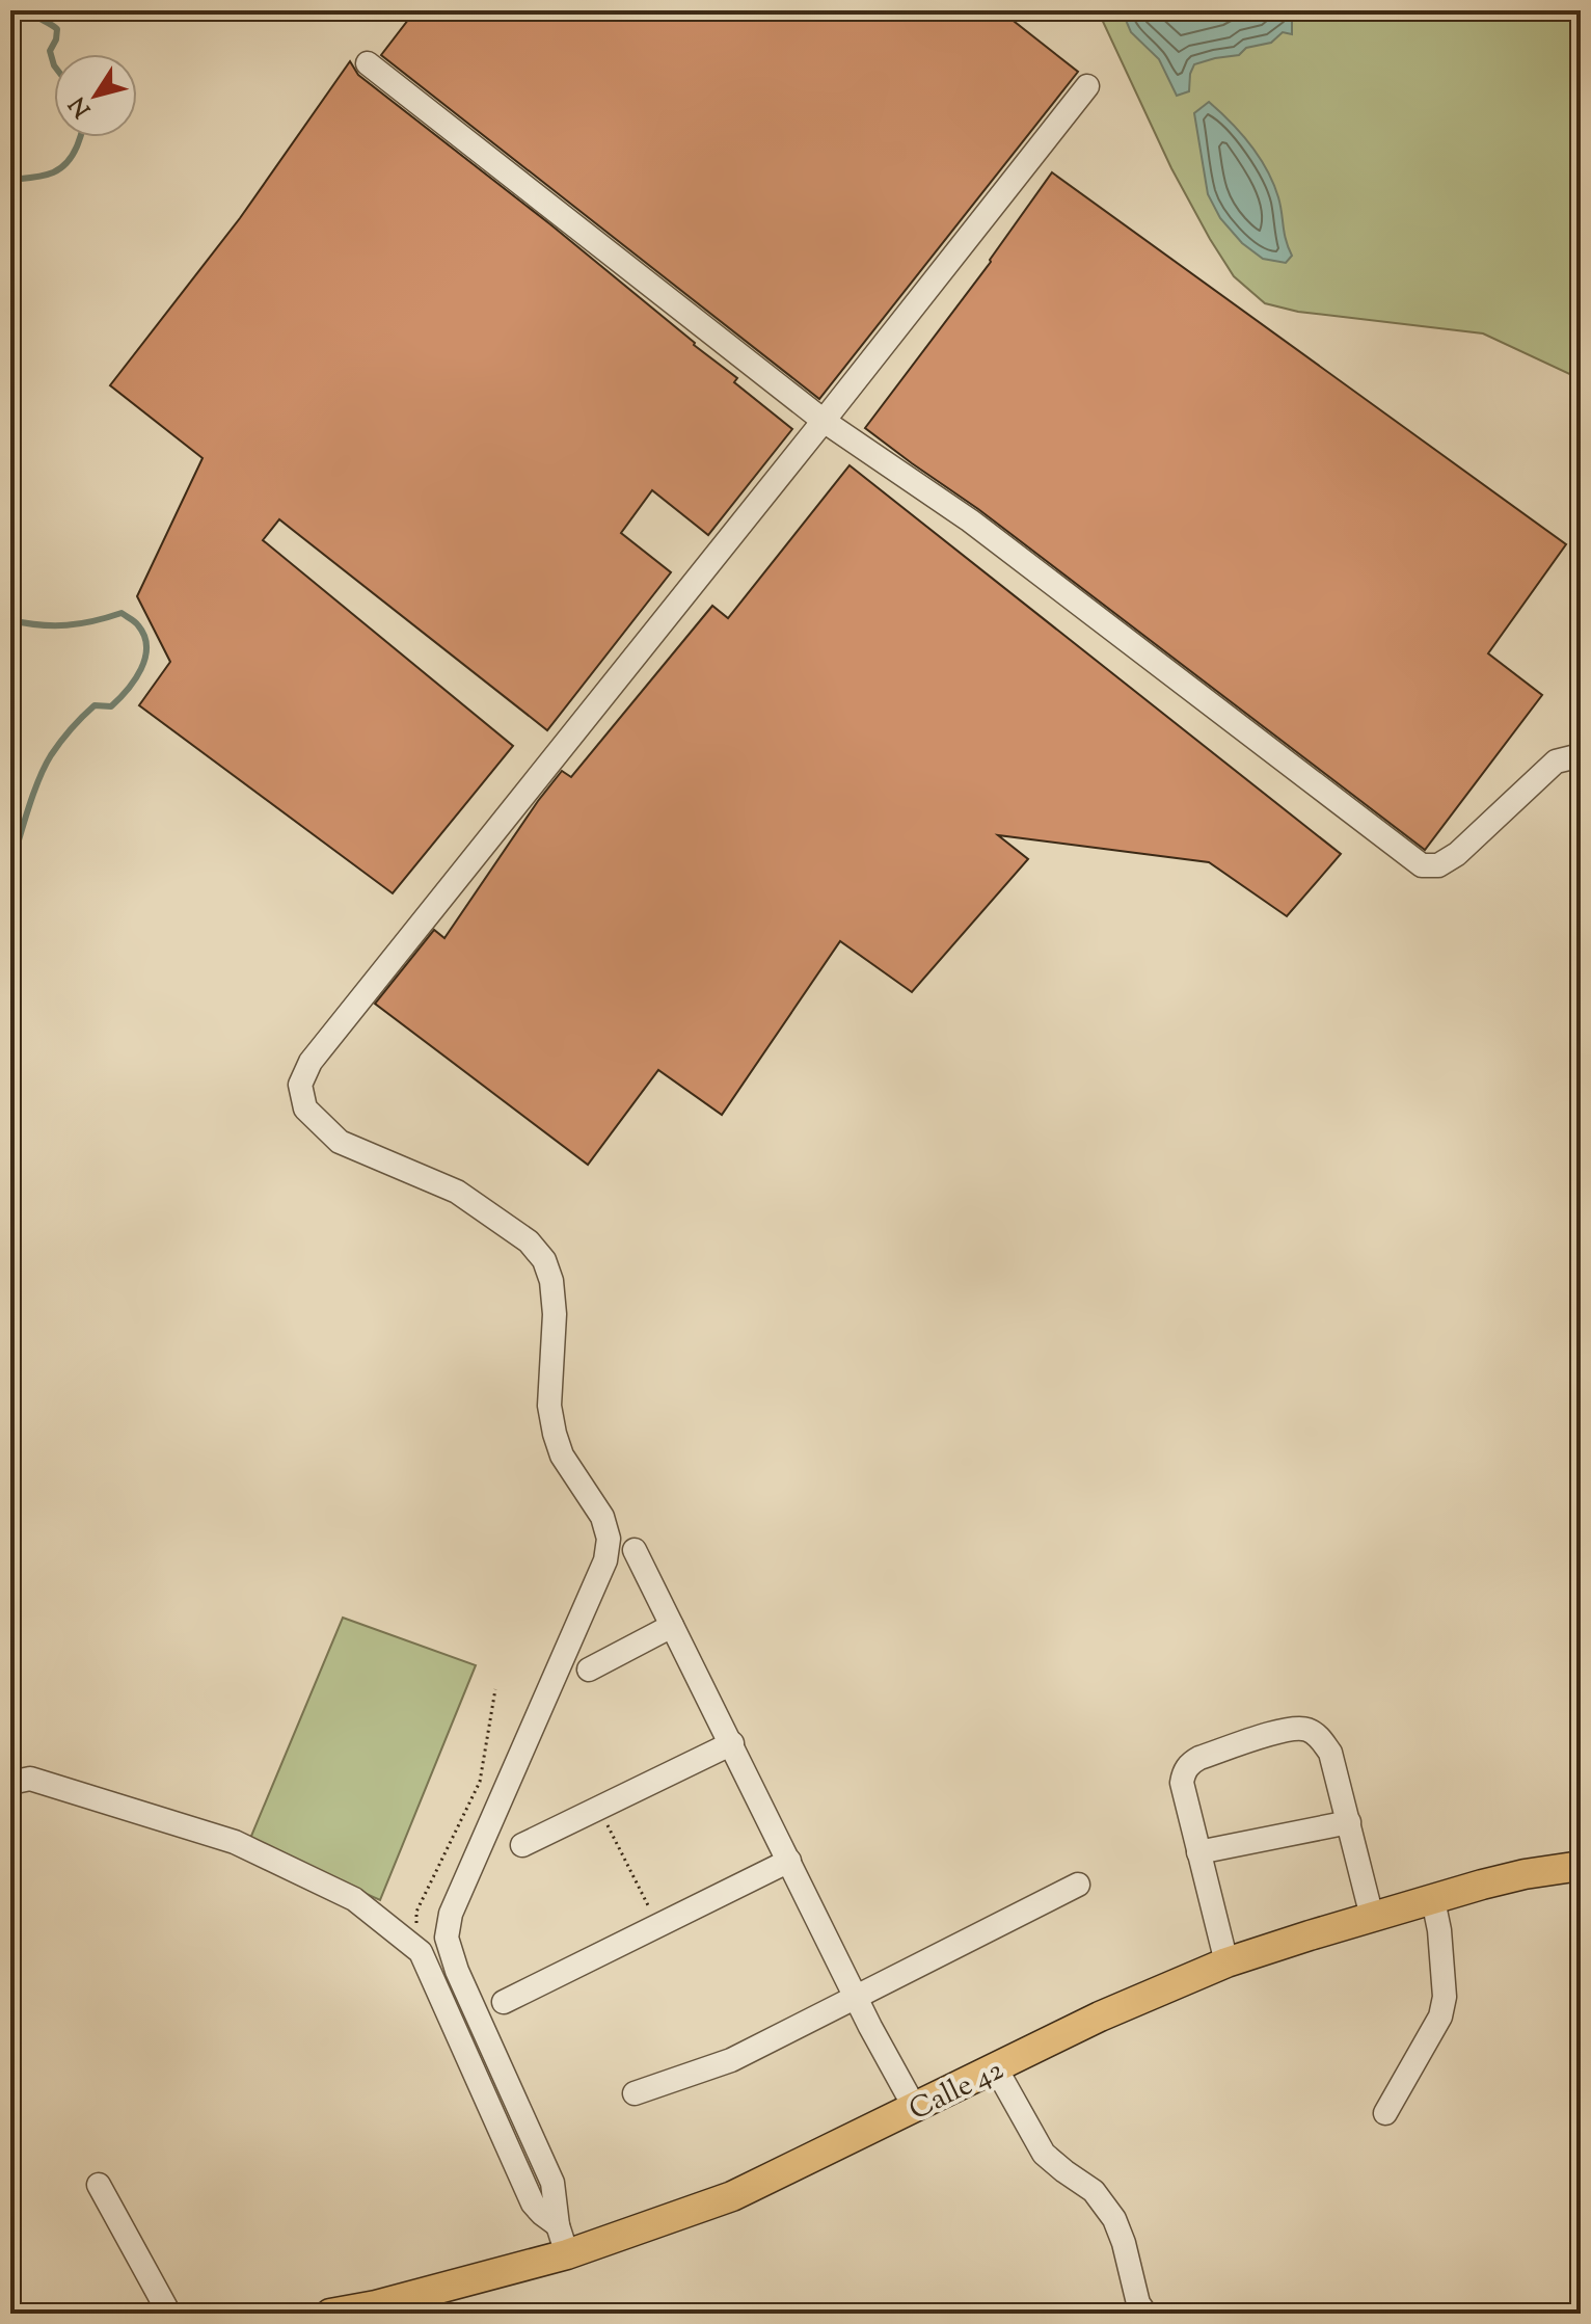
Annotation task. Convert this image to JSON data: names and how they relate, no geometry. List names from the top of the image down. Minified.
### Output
{"streets":{"main road":["Calle 42"]},"north":"bottom left"}
